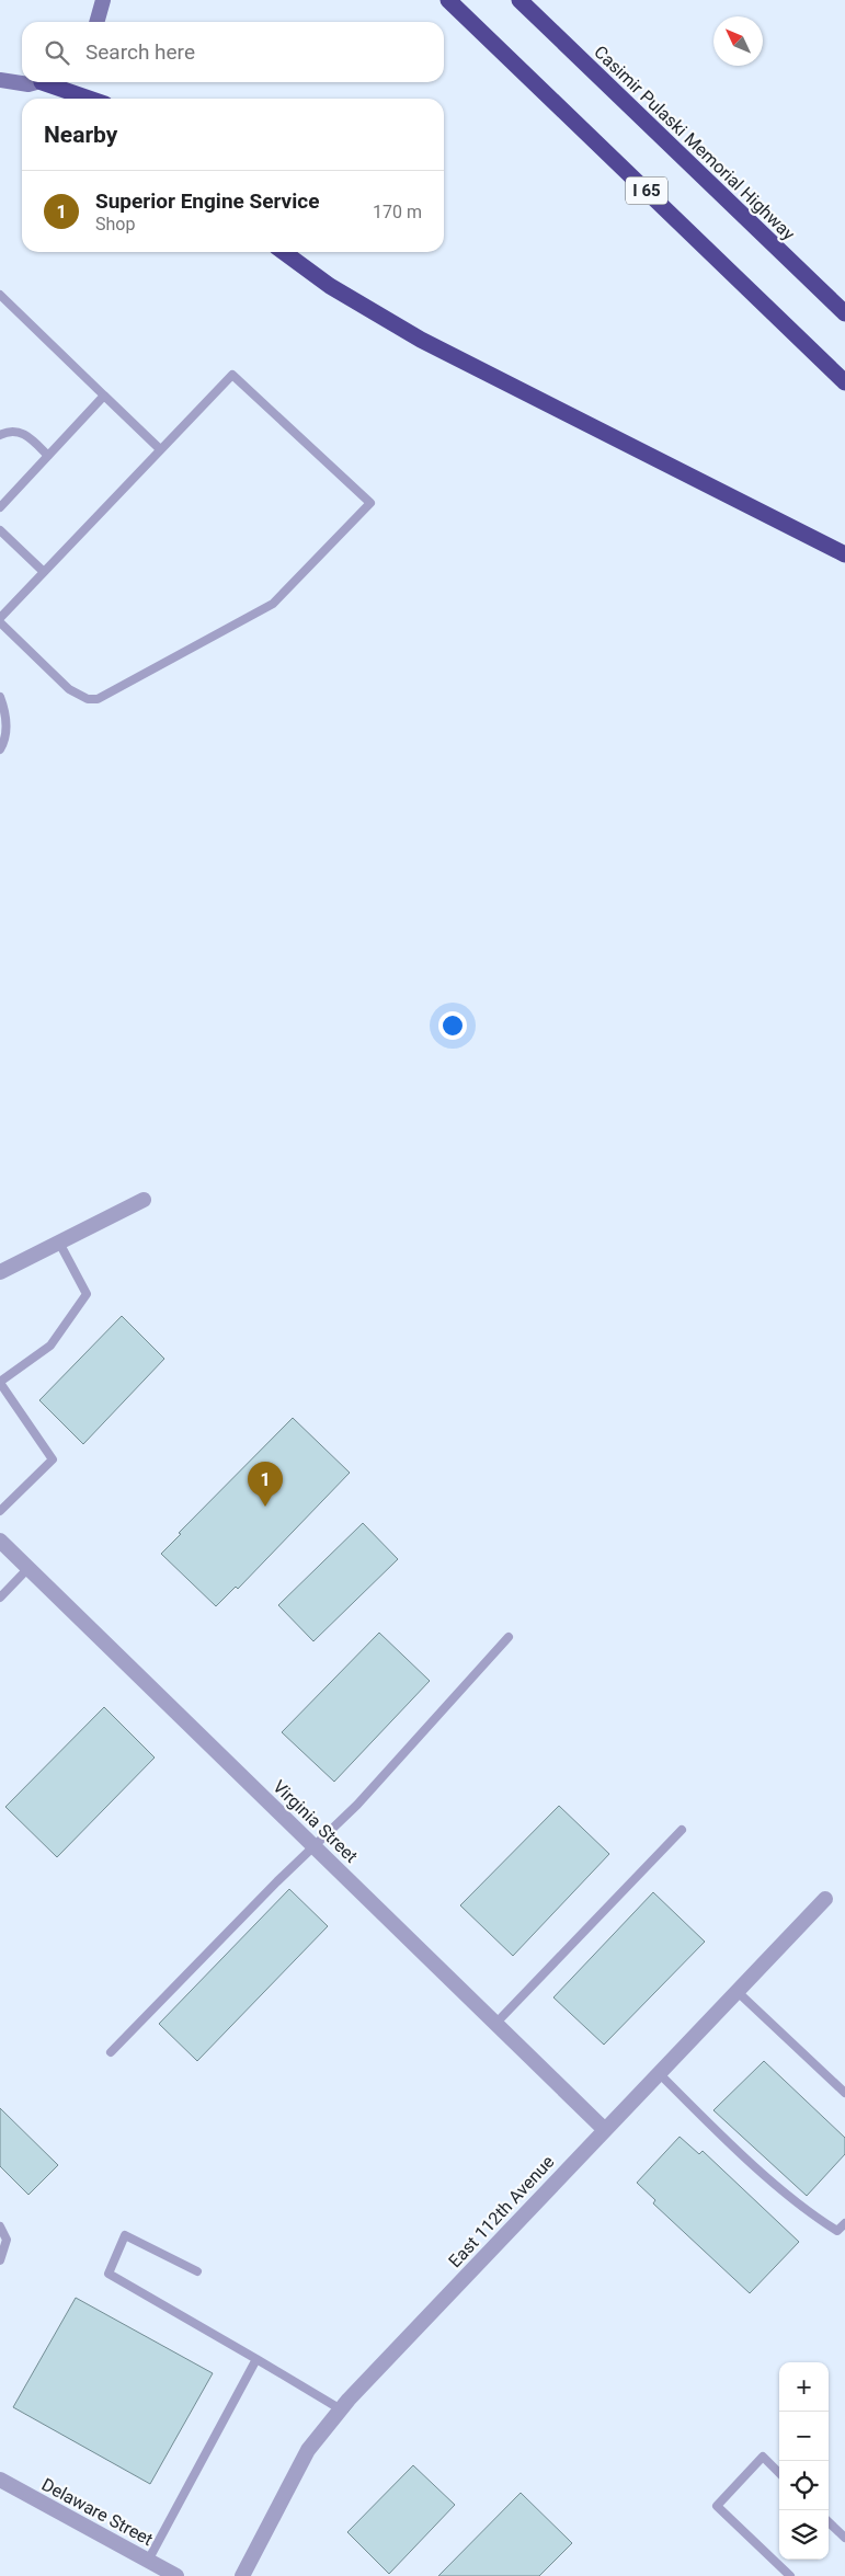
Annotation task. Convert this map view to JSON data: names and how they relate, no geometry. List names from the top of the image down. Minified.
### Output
{"streets":{"highway":["Casimir Pulaski Memorial Highway","I 65"],"street":["Virginia Street","East 112th Avenue","Delaware Street"]},"crossings":[["Virginia Street","East 112th Avenue"]],"north":"top left","page":{"search":"Search here","heading":"Nearby","list":[{"mark":"1","name":"Superior Engine Service","note":"Shop","value":"170 m"}],"pins":"1","map_buttons":["+","−"]}}
